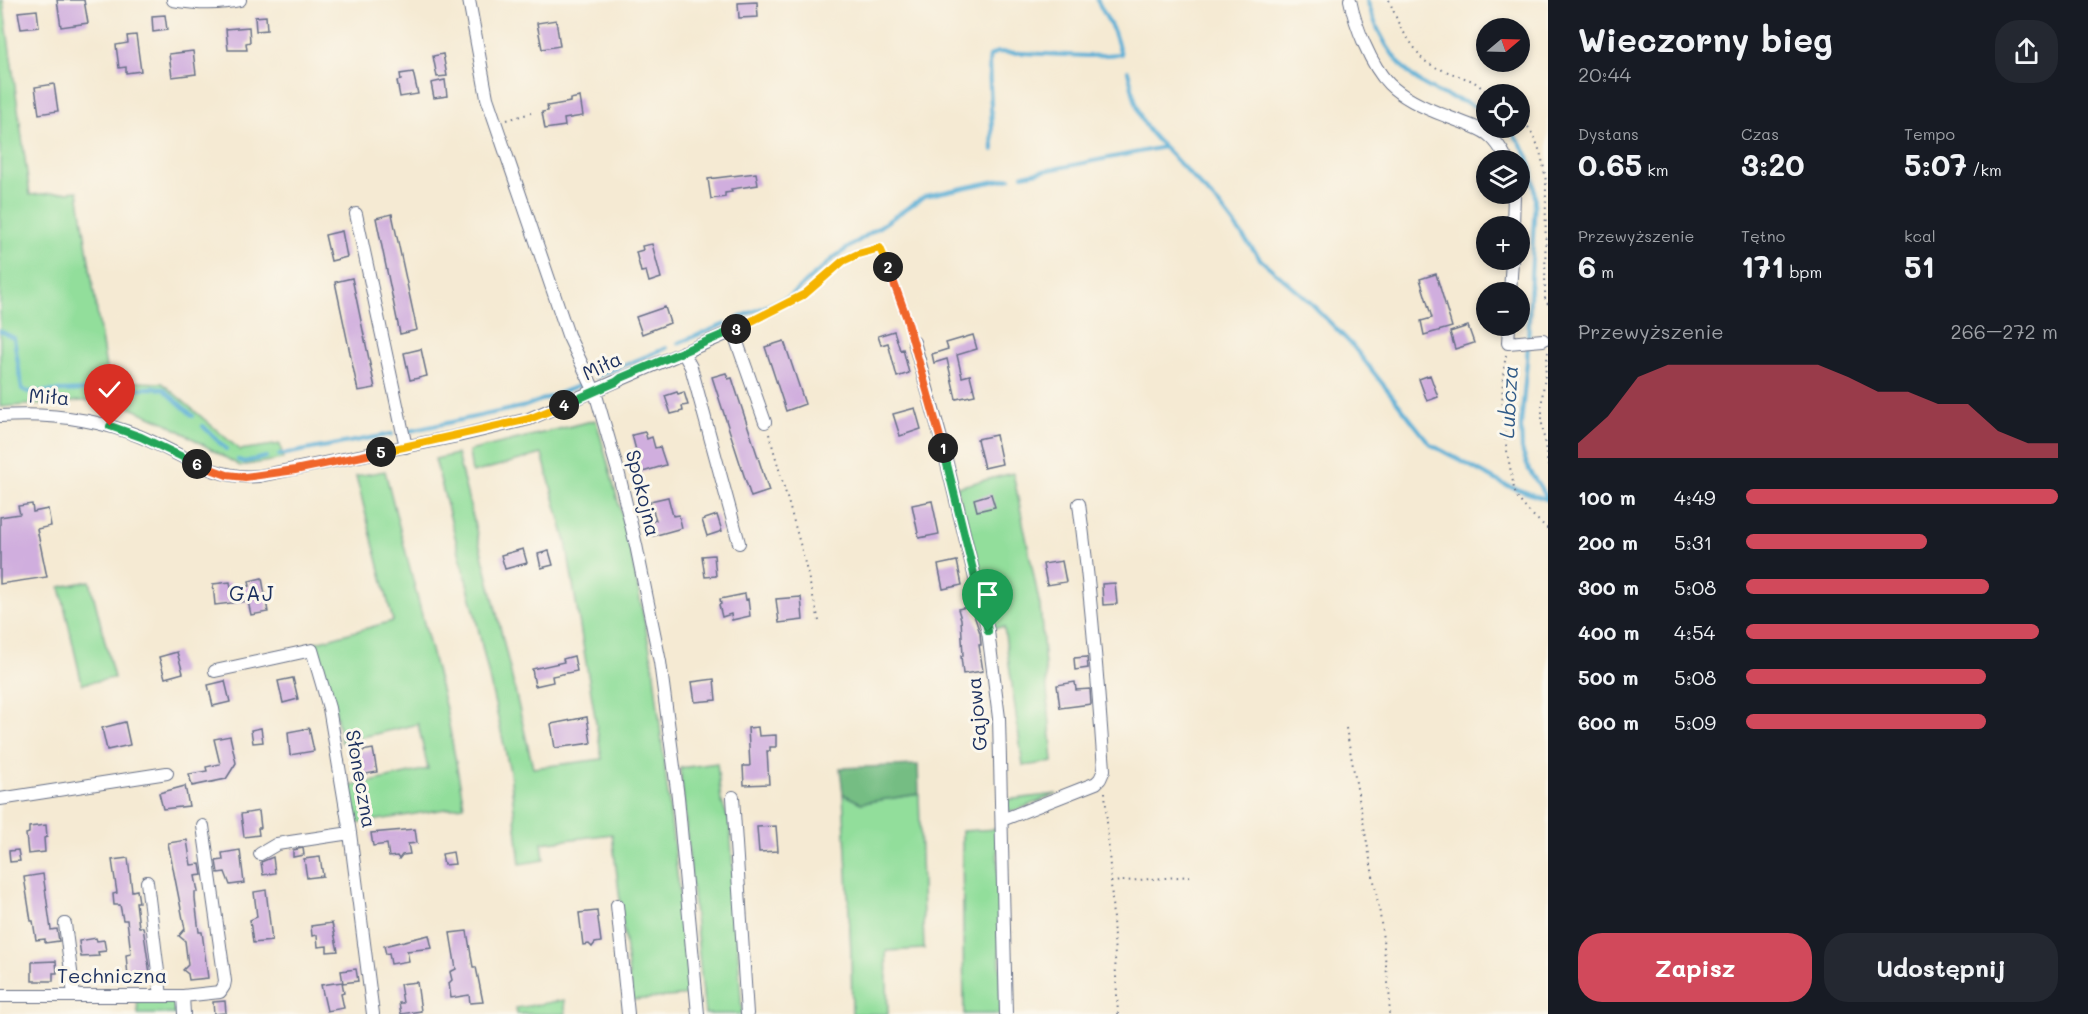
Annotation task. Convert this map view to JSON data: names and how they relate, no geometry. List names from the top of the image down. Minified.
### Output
{"streets":{"street":["Miła","Spokojna","Gajowa","Słoneczna","Techniczna"]},"crossings":[["Miła","Spokojna"]],"districts":["GAJ"],"water":["Lubcza"],"north":"right","page":{"heading":["Wieczorny bieg","20:44"],"map_buttons":["+","−"],"stats":[["Dystans","0.65 km"],["Czas","3:20"],["Tempo","5:07 /km"],["Przewyższenie","6 m"],["Tętno","171 bpm"],["kcal","51"]],"pins":["2","3","4","1","5","6"],"chart":["Przewyższenie","266–272 m"],"list":[{"name":"100 m","note":"4:49"},{"name":"200 m","note":"5:31"},{"name":"300 m","note":"5:08"},{"name":"400 m","note":"4:54"},{"name":"500 m","note":"5:08"},{"name":"600 m","note":"5:09"}],"buttons":["Zapisz","Udostępnij"]}}
